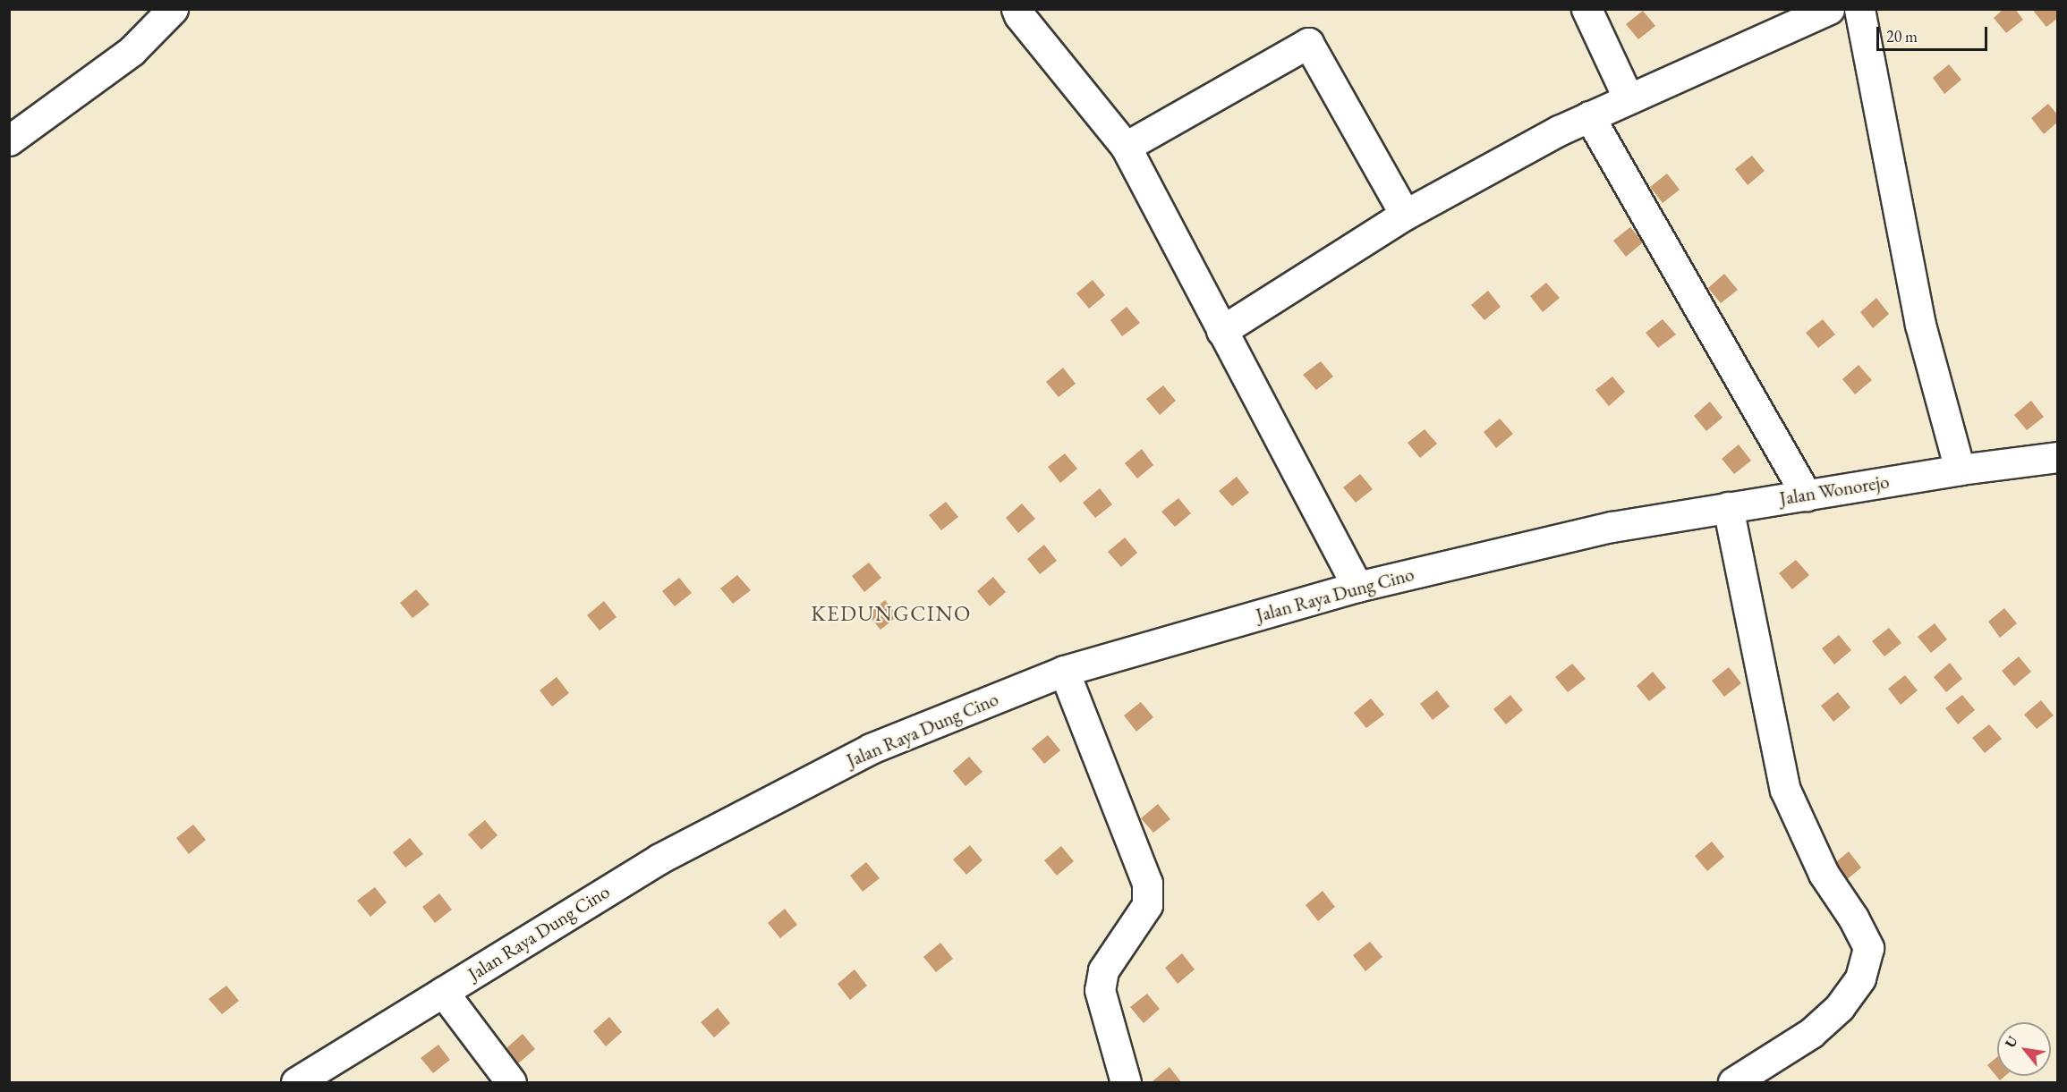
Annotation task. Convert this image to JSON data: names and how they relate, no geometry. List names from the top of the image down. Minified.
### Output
{"streets":{"street":["Jalan Wonorejo","Jalan Raya Dung Cino"]},"crossings":[["Jalan Wonorejo","Jalan Raya Dung Cino"]],"districts":["KEDUNGCINO"],"scale_bar":"20 m","north":"top left"}
